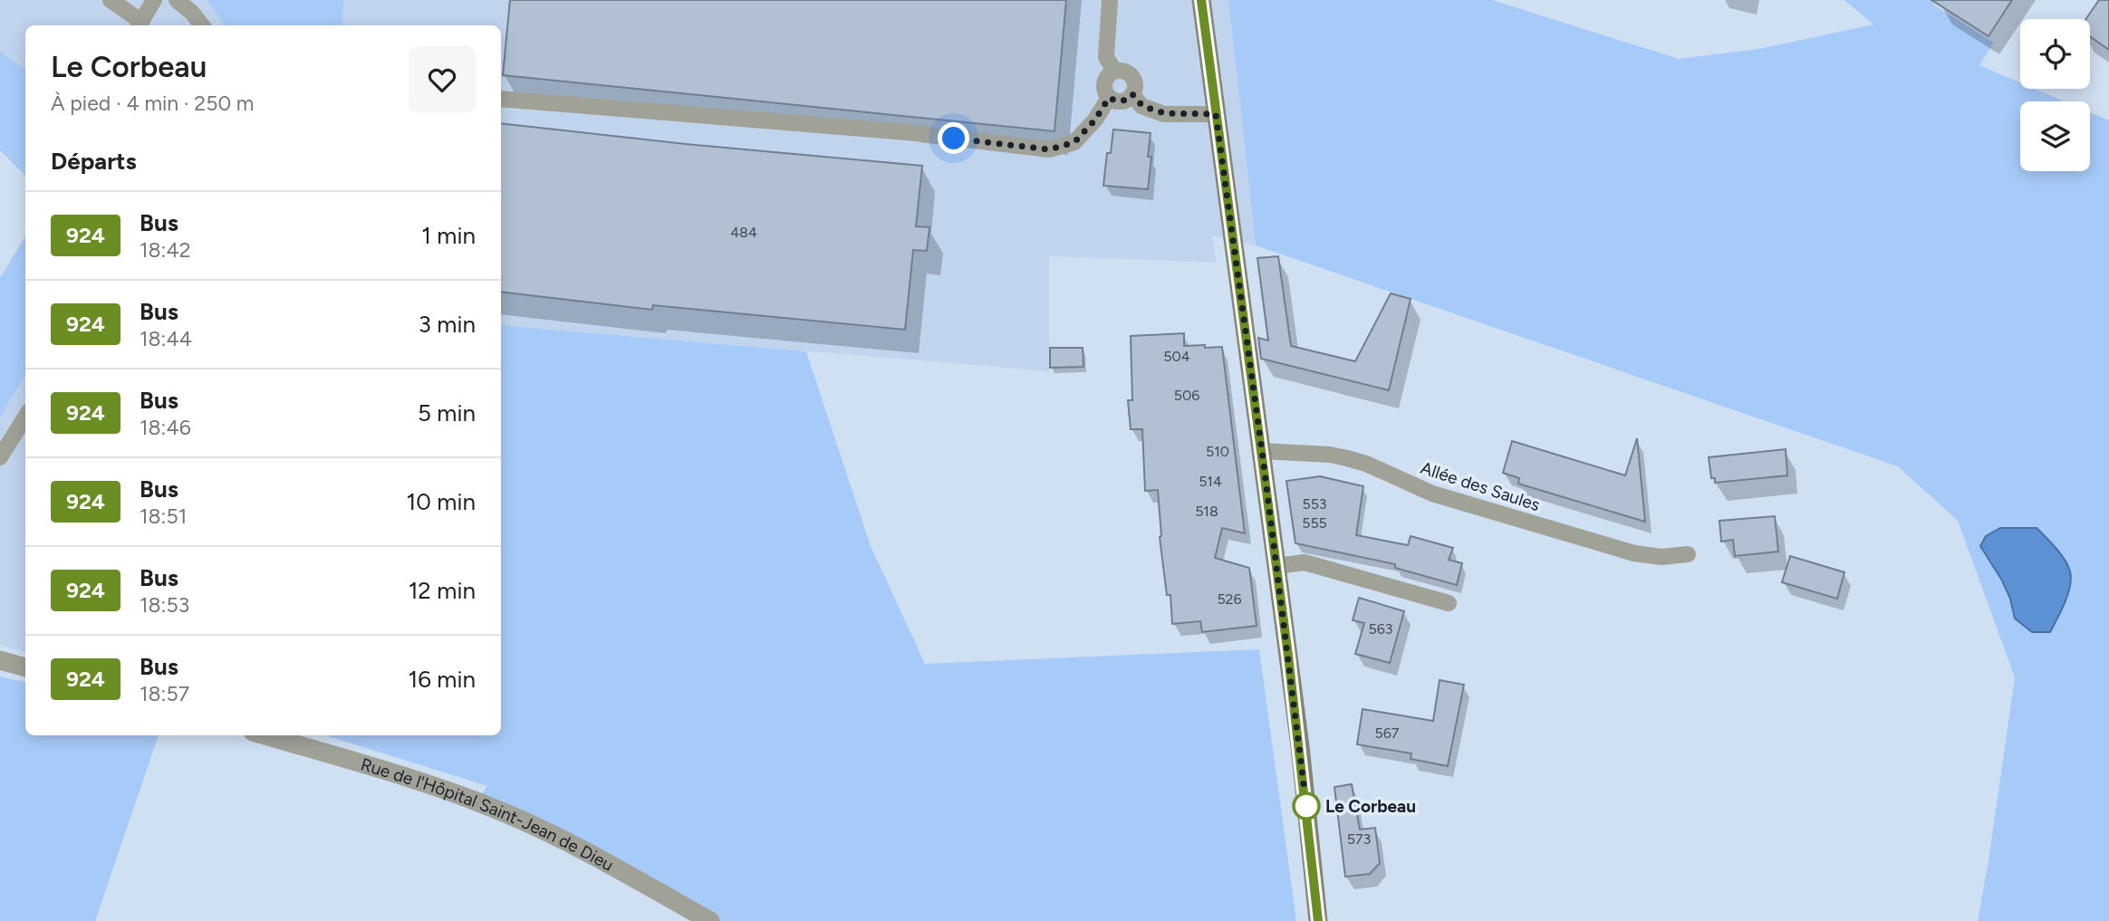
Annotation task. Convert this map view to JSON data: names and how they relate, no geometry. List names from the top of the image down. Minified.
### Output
{"streets":{"street":["Rue de l'Hôpital Saint-Jean de Dieu"],"lane":["Allée des Saules"]},"places":["Le Corbeau"],"lines":["bus line 924"],"house_numbers":["484","504","506","510","514","553","518","555","526","563","567","573"],"page":{"heading":[["Le Corbeau","À pied · 4 min · 250 m"],"Départs"],"list":[{"mark":"924","name":"Bus","note":"18:42","value":"1 min"},{"mark":"924","name":"Bus","note":"18:44","value":"3 min"},{"mark":"924","name":"Bus","note":"18:46","value":"5 min"},{"mark":"924","name":"Bus","note":"18:51","value":"10 min"},{"mark":"924","name":"Bus","note":"18:53","value":"12 min"},{"mark":"924","name":"Bus","note":"18:57","value":"16 min"}]}}
